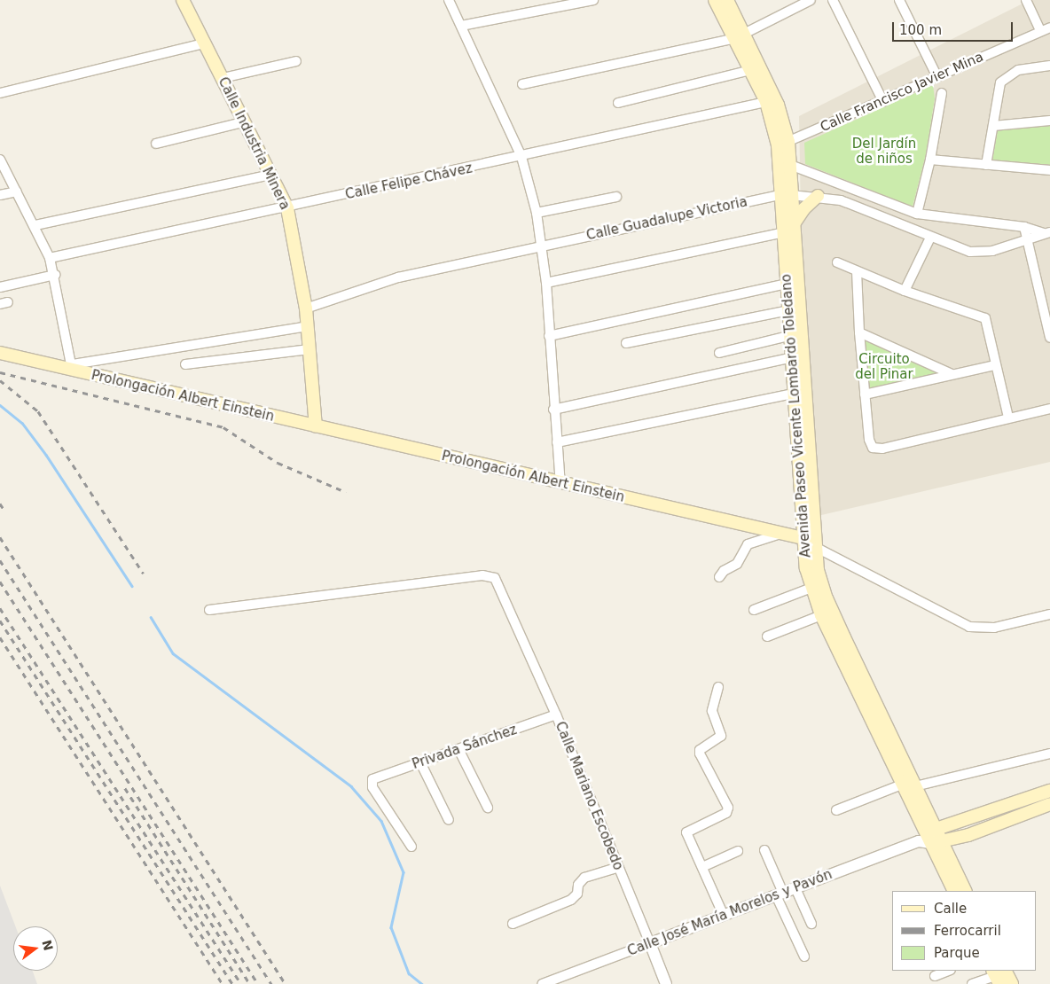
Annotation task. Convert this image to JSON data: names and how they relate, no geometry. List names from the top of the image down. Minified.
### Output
{"streets":{"main road":["Calle Industria Minera","Prolongación Albert Einstein","Avenida Paseo Vicente Lombardo Toledano","Calle José María Morelos y Pavón"],"street":["Calle Francisco Javier Mina","Calle Felipe Chávez","Calle Guadalupe Victoria","Privada Sánchez","Calle Mariano Escobedo"]},"crossings":[["Calle Francisco Javier Mina","Avenida Paseo Vicente Lombardo Toledano"],["Calle Industria Minera","Calle Felipe Chávez"],["Calle Industria Minera","Calle Guadalupe Victoria"],["Calle Industria Minera","Prolongación Albert Einstein"],["Calle Felipe Chávez","Avenida Paseo Vicente Lombardo Toledano"],["Calle Guadalupe Victoria","Avenida Paseo Vicente Lombardo Toledano"],["Prolongación Albert Einstein","Avenida Paseo Vicente Lombardo Toledano"],["Avenida Paseo Vicente Lombardo Toledano","Calle José María Morelos y Pavón"],["Privada Sánchez","Calle Mariano Escobedo"],["Calle Mariano Escobedo","Calle José María Morelos y Pavón"]],"parks":["Del Jardín de niños","Circuito del Pinar"],"legend":["Calle","Ferrocarril","Parque"],"scale_bar":"100 m","north":"right"}
